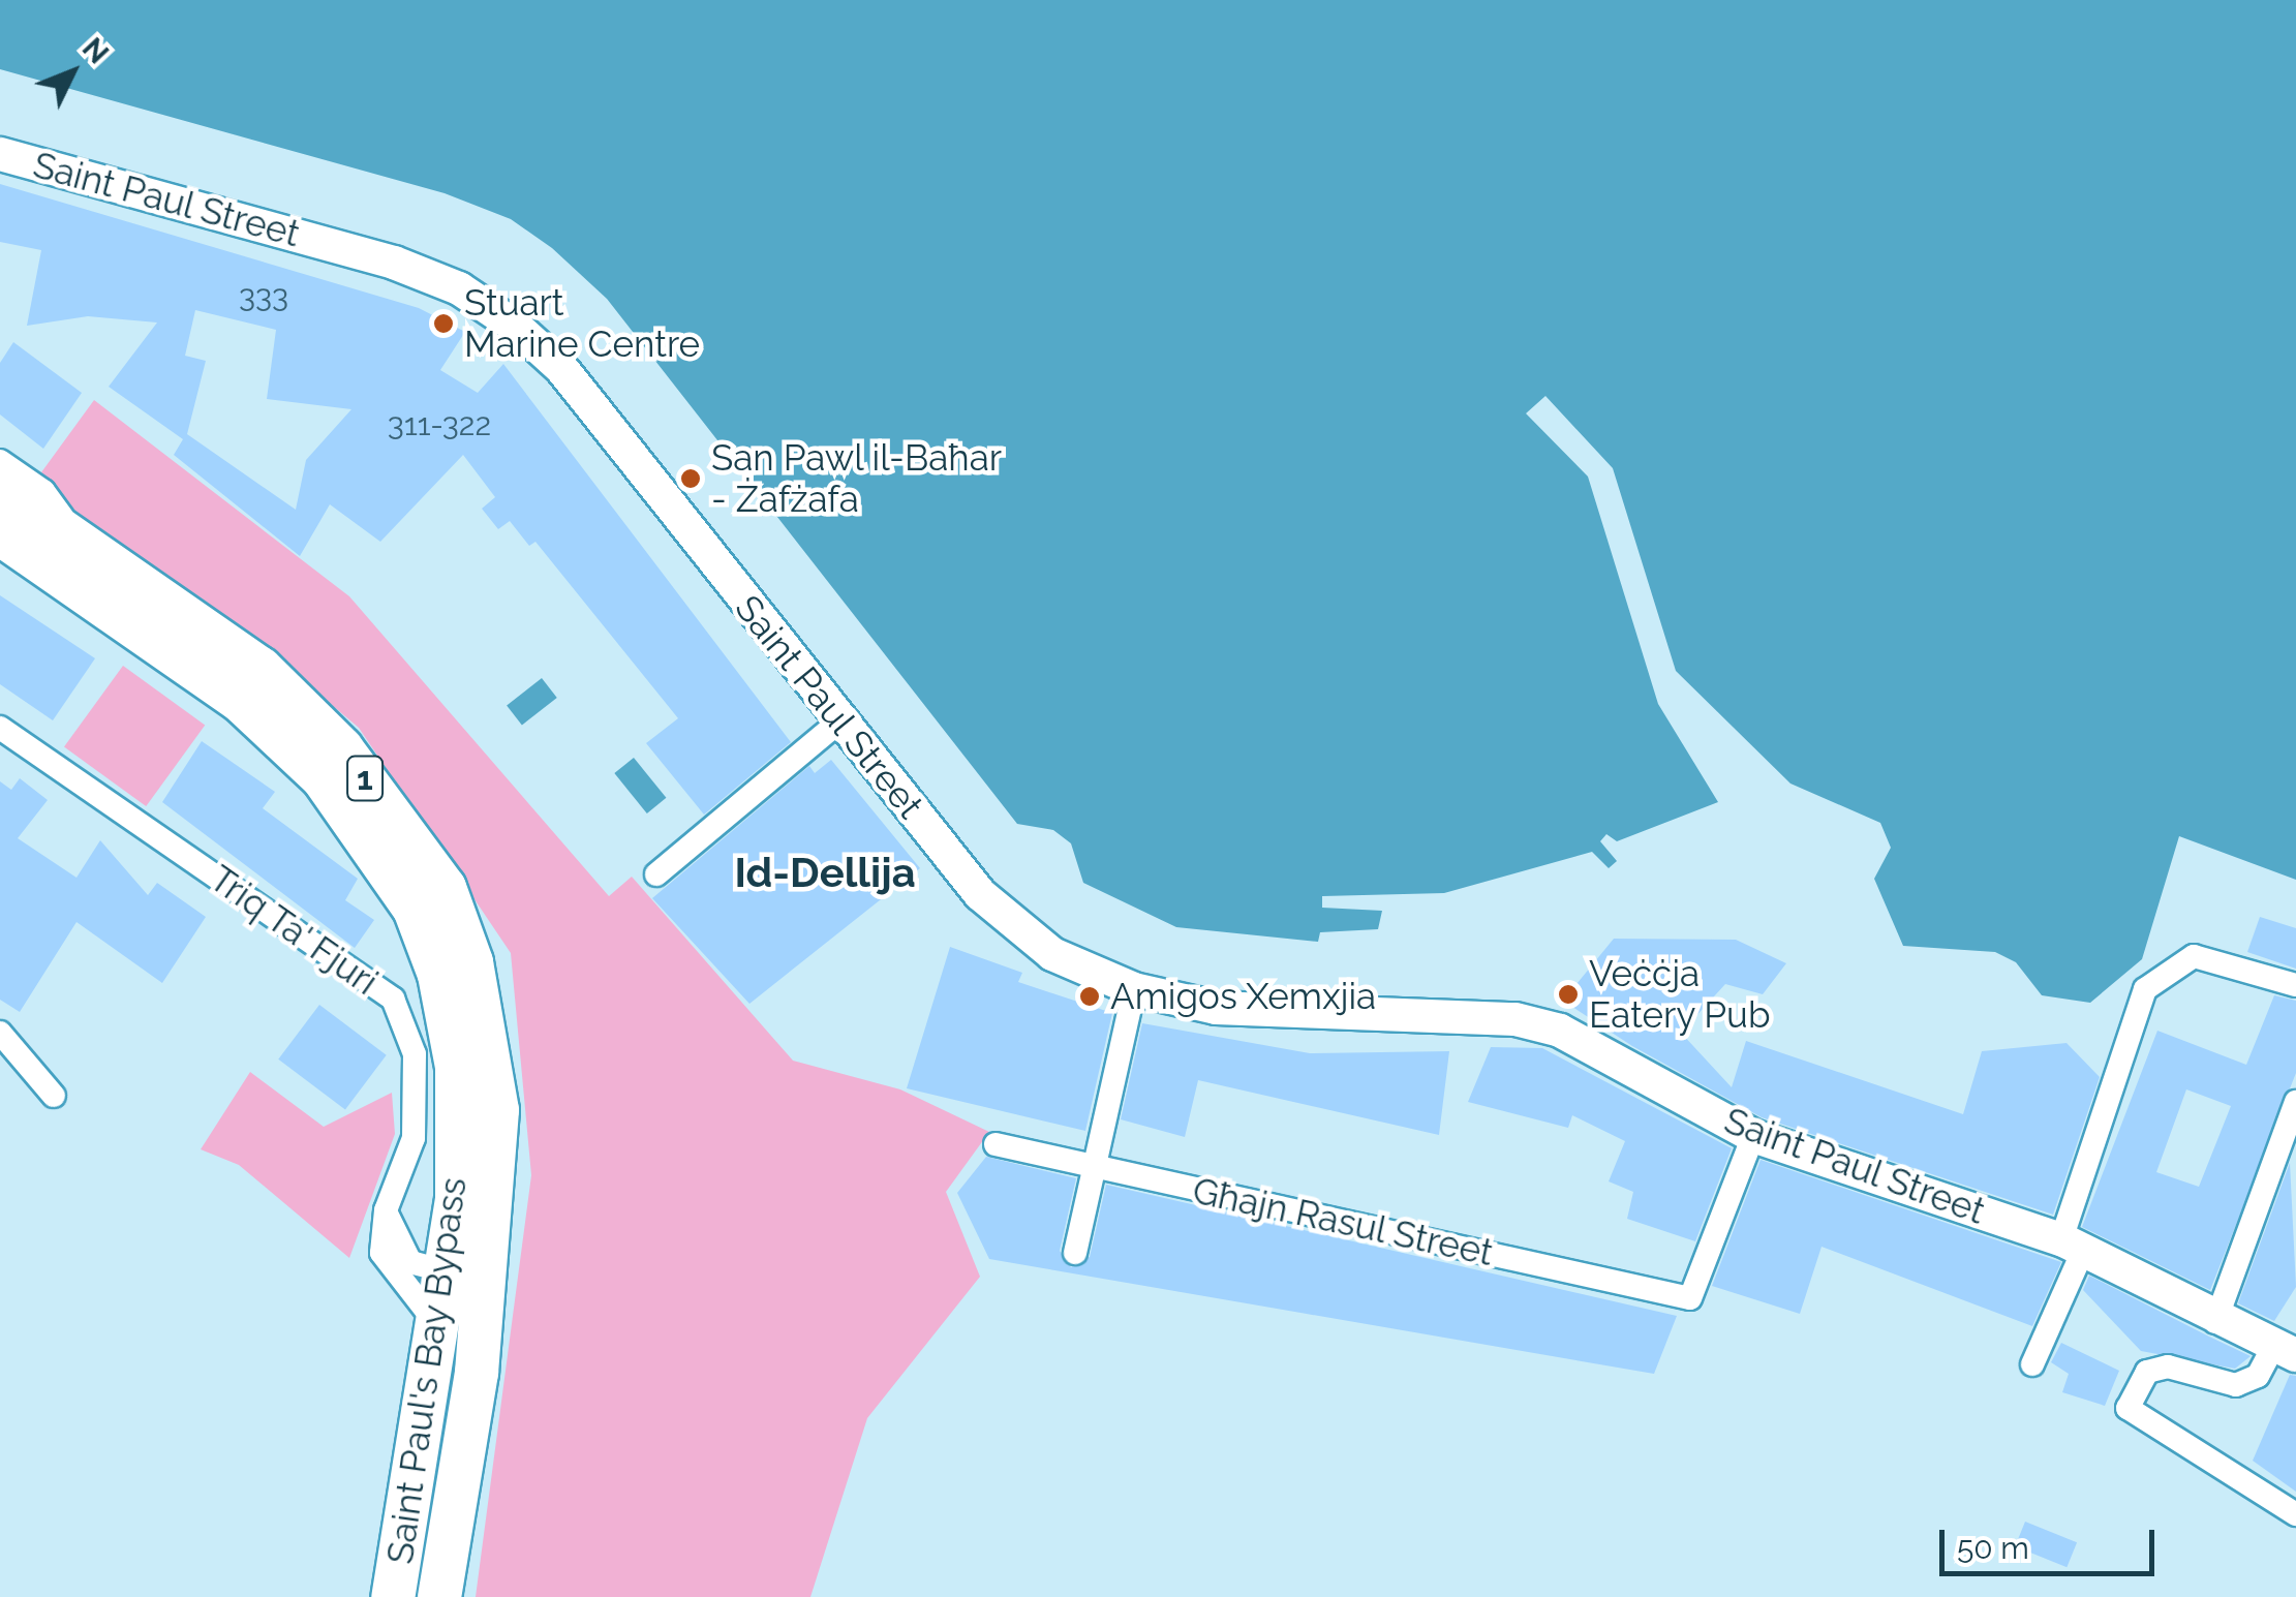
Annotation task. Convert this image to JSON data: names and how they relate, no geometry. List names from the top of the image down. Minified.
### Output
{"streets":{"highway":["1","Saint Paul's Bay Bypass"],"street":["Saint Paul Street","Triq Ta' Fjuri","Għajn Rasul Street"]},"crossings":[["Saint Paul Street","Għajn Rasul Street"],["Triq Ta' Fjuri","Saint Paul's Bay Bypass"]],"districts":["Id-Dellija"],"places":["Stuart Marine Centre","San Pawl il-Baħar - Żafżafa","Veċċja Eatery Pub","Amigos Xemxjia"],"house_numbers":["333","311-322"],"scale_bar":"50 m","north":"top right"}
